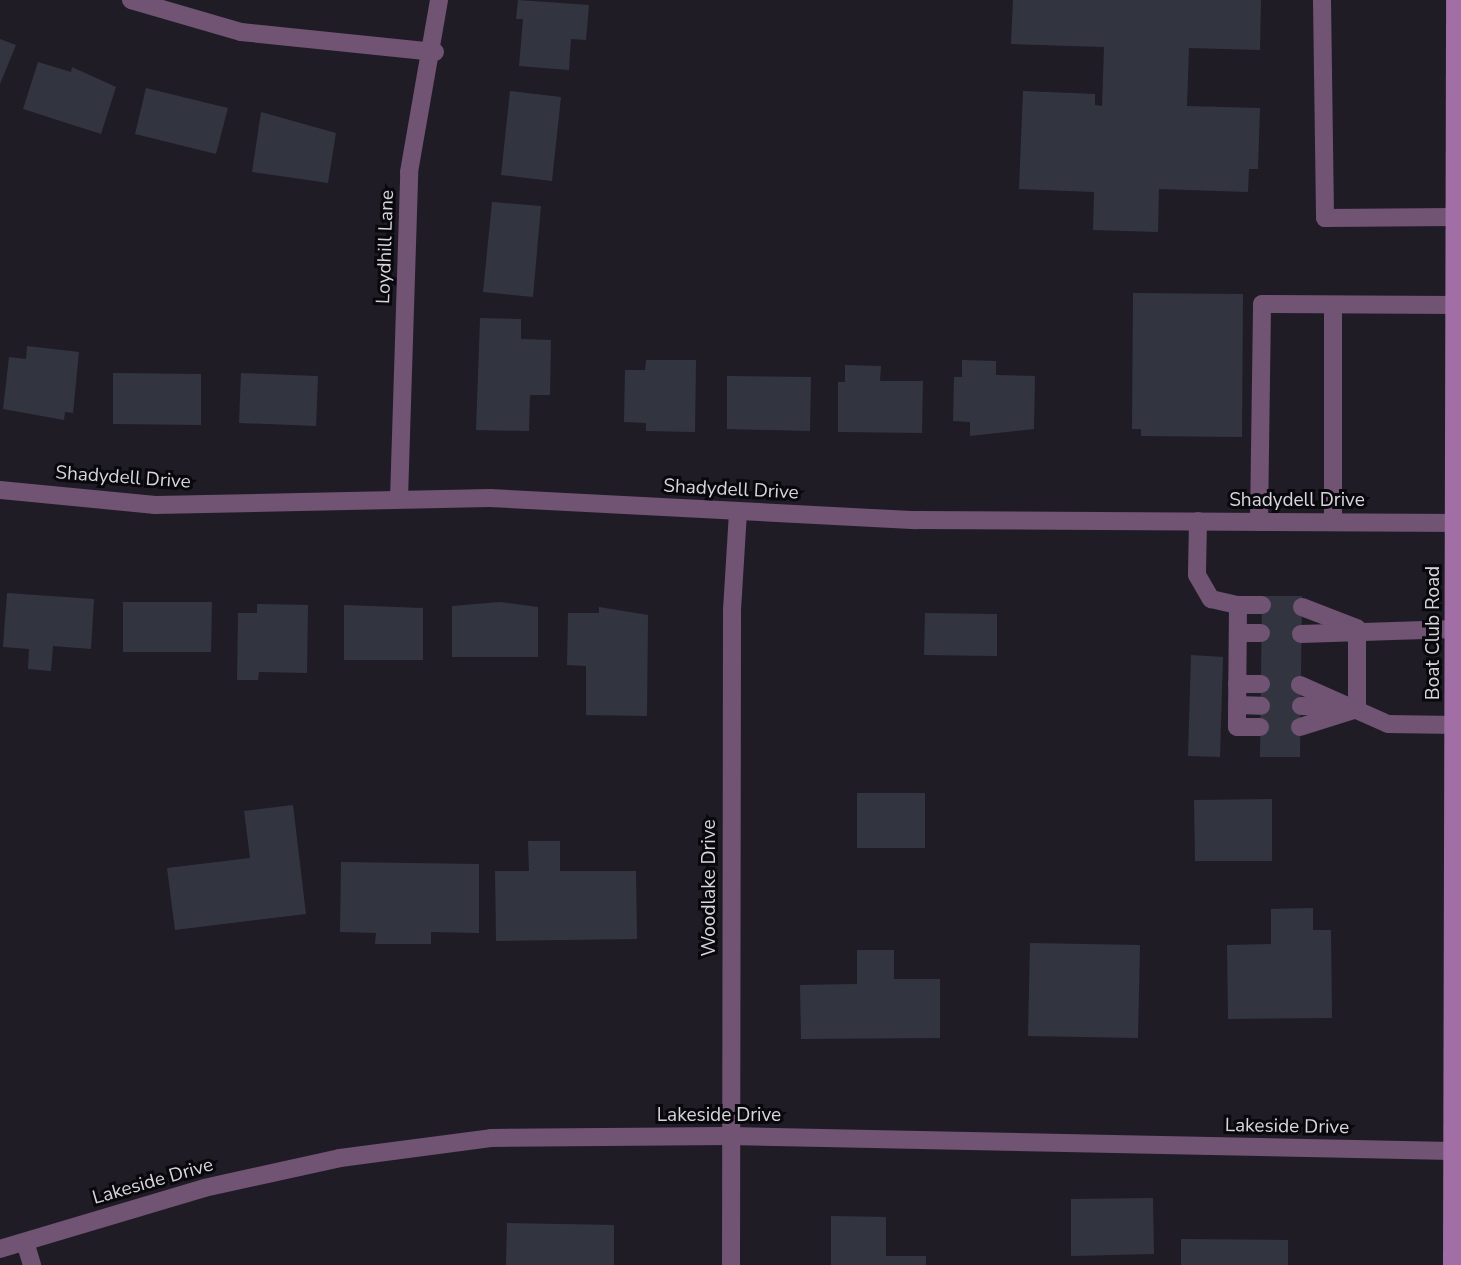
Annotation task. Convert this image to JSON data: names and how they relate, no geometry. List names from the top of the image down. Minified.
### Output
{"streets":{"main road":["Boat Club Road"],"street":["Loydhill Lane","Shadydell Drive","Woodlake Drive","Lakeside Drive"]},"crossings":[["Loydhill Lane","Shadydell Drive"],["Shadydell Drive","Boat Club Road"],["Shadydell Drive","Woodlake Drive"],["Boat Club Road","Lakeside Drive"],["Woodlake Drive","Lakeside Drive"]]}
